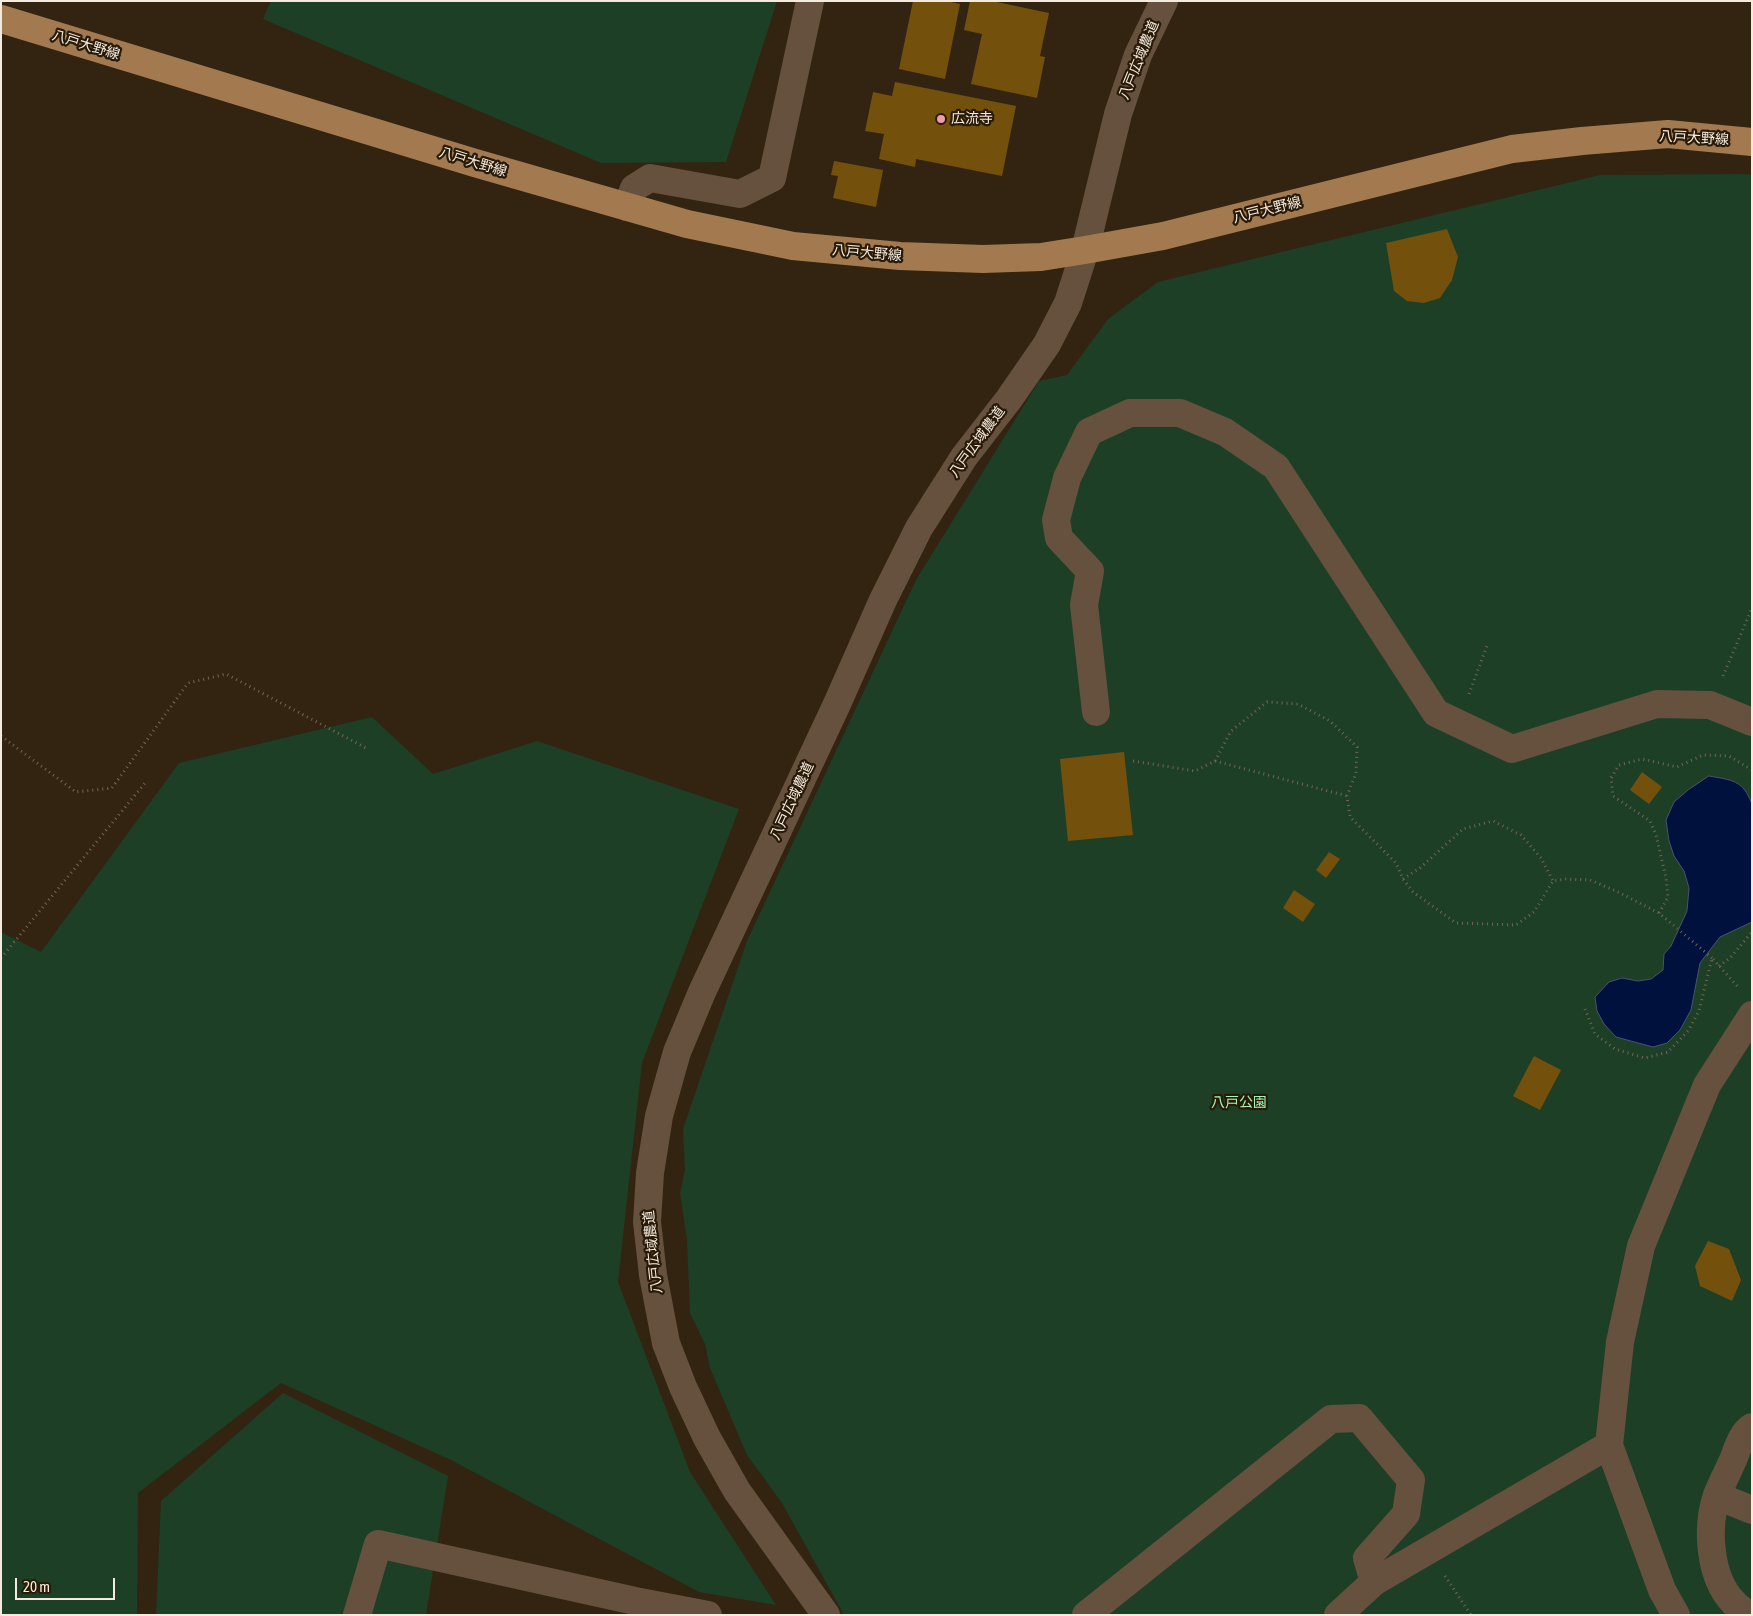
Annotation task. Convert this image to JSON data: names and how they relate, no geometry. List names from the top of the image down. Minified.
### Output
{"streets":{"main road":["八戸大野線"],"street":["八戸広域農道"]},"crossings":[["八戸大野線","八戸広域農道"]],"parks":["八戸公園"],"places":["広流寺"],"scale_bar":"20 m"}
